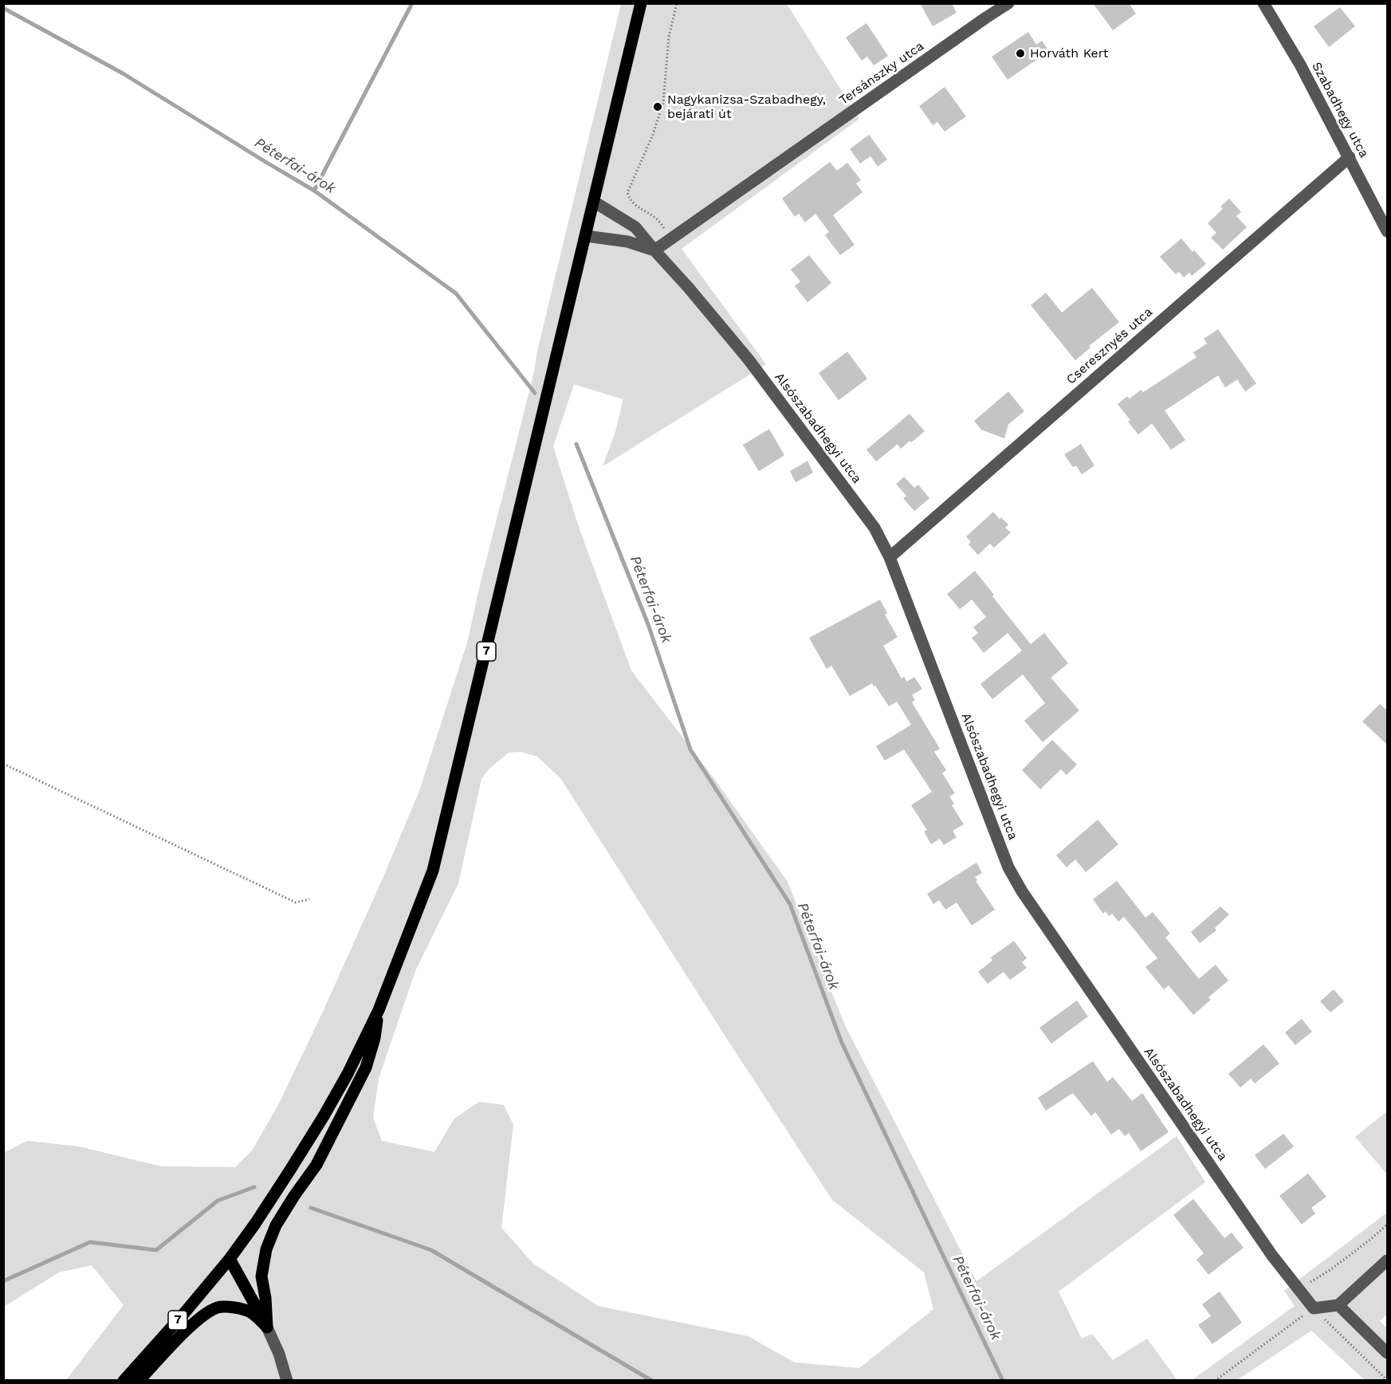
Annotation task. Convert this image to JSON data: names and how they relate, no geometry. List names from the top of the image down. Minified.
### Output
{"streets":{"main road":["7"],"street":["Tersánszky utca","Szabadhegy utca","Cseresznyés utca","Alsószabadhegyi utca"]},"crossings":[["Tersánszky utca","Alsószabadhegyi utca"],["Szabadhegy utca","Cseresznyés utca"],["Cseresznyés utca","Alsószabadhegyi utca"],["Alsószabadhegyi utca","7"]],"water":["Péterfai-árok"],"places":["Horváth Kert","Nagykanizsa-Szabadhegy, bejárati út"]}
